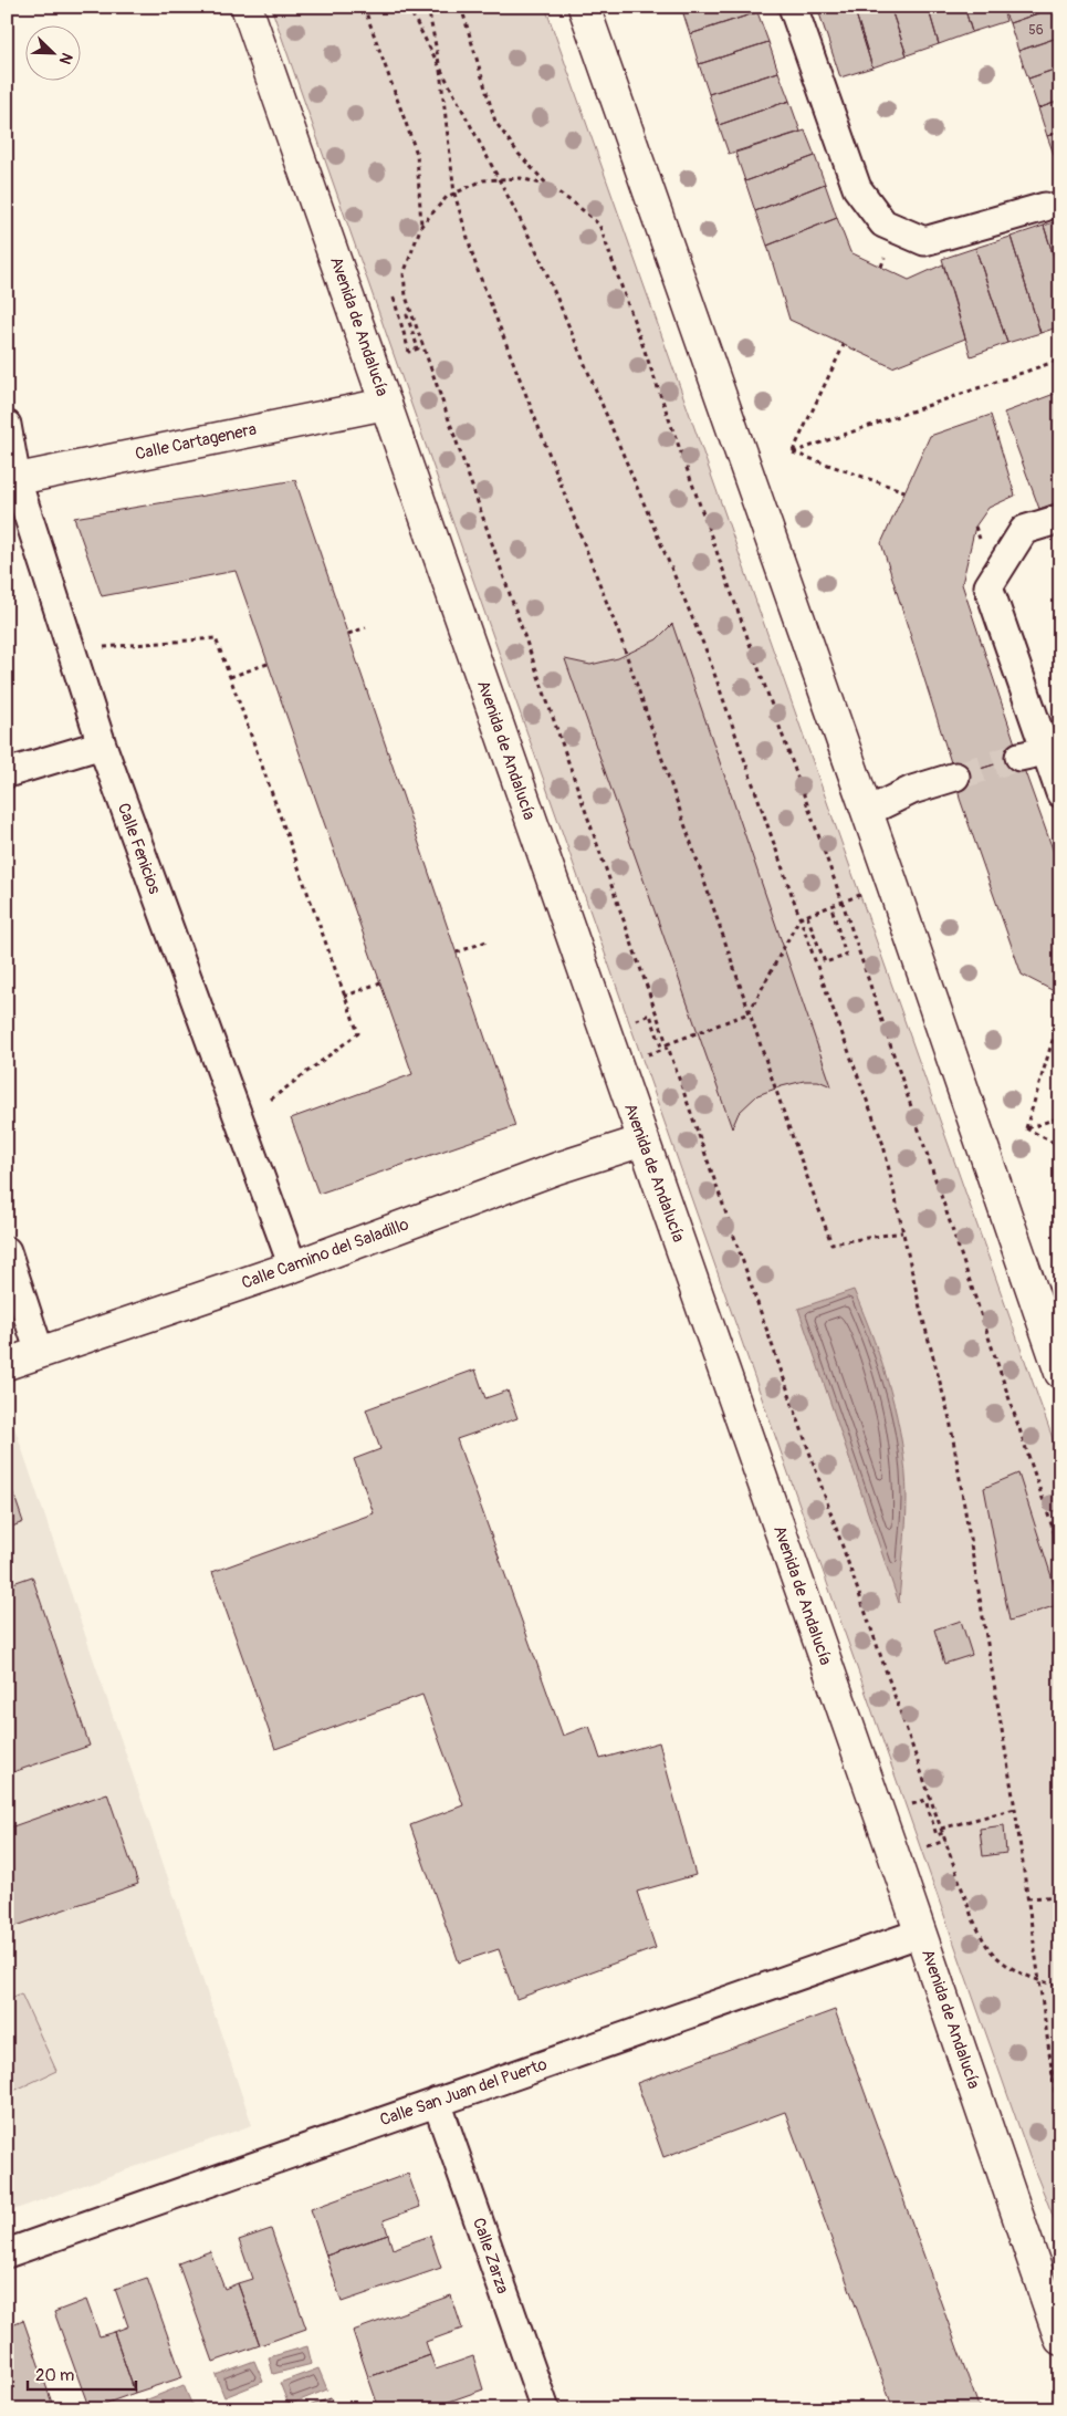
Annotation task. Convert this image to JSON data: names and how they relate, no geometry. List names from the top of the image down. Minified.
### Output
{"streets":{"main road":["Avenida de Andalucía","Calle Cartagenera","Calle Camino del Saladillo"],"street":["Calle Fenicios","Calle San Juan del Puerto","Calle Zarza"]},"crossings":[["Avenida de Andalucía","Calle Cartagenera"],["Avenida de Andalucía","Calle Camino del Saladillo"],["Avenida de Andalucía","Calle San Juan del Puerto"],["Calle Cartagenera","Calle Fenicios"],["Calle Fenicios","Calle Camino del Saladillo"],["Calle San Juan del Puerto","Calle Zarza"]],"house_numbers":["56"],"scale_bar":"20 m","north":"bottom right"}
